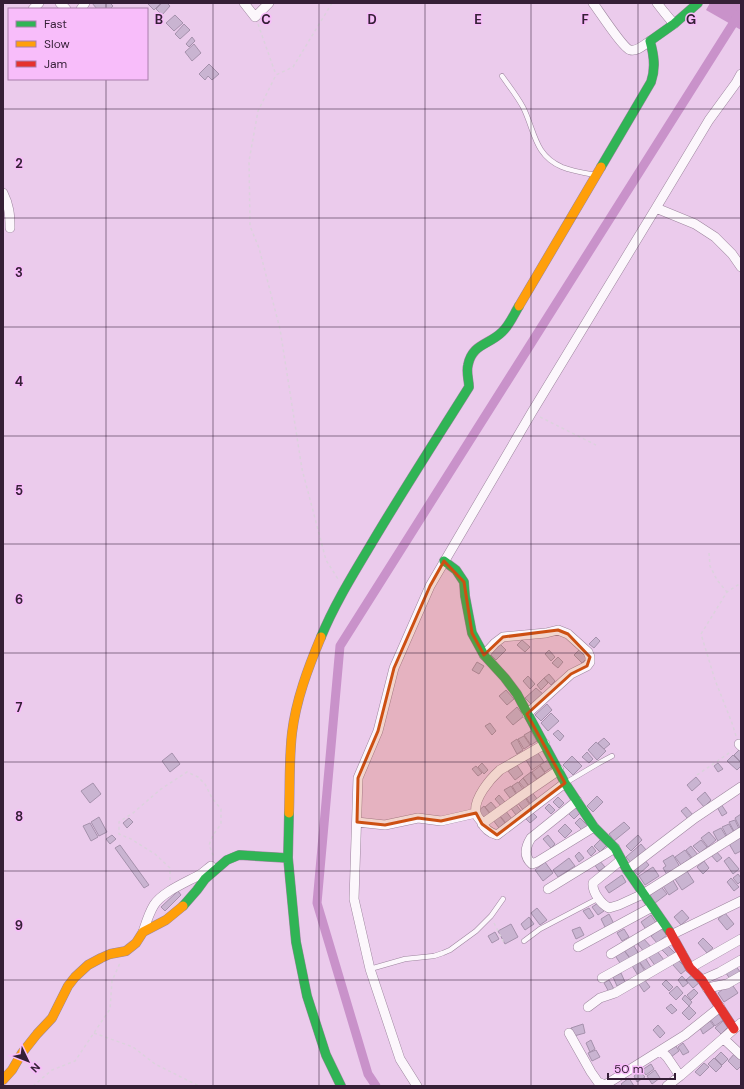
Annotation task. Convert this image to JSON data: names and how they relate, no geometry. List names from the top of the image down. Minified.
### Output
{"legend":["Fast","Slow","Jam"],"scale_bar":"50 m","north":"bottom right","grid":{"columns":["B","C","D","E","F","G"],"rows":["2","3","4","5","6","7","8","9"]}}
